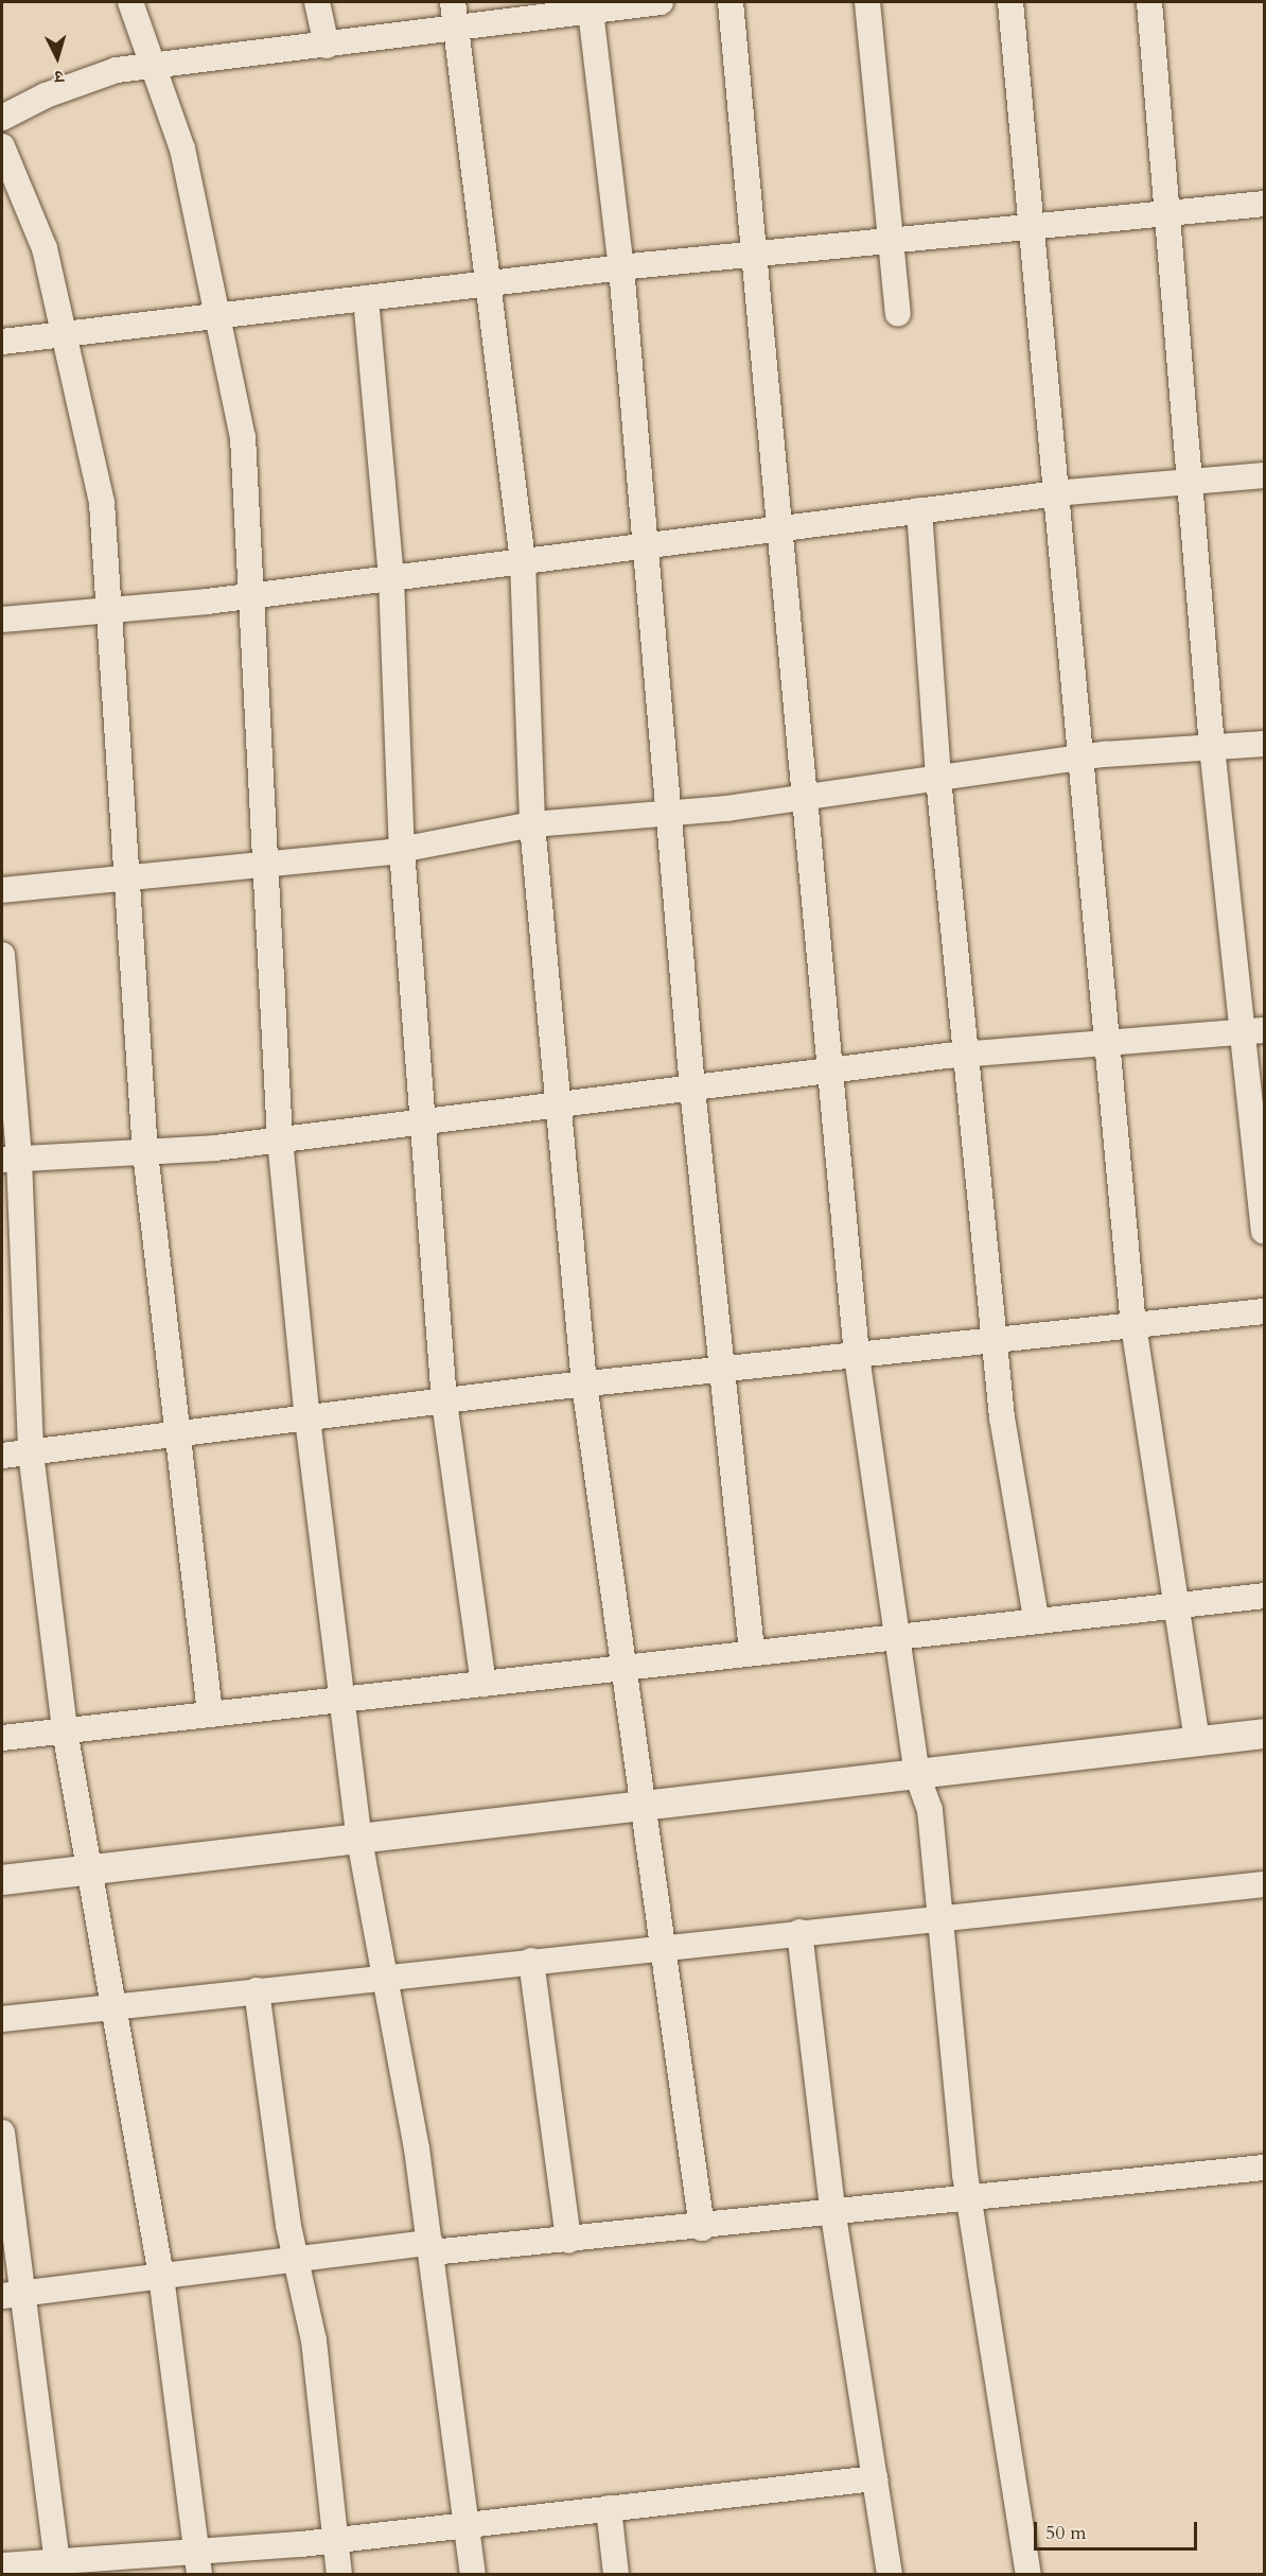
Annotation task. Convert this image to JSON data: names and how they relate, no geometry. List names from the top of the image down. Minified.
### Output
{"scale_bar":"50 m","north":"bottom"}
